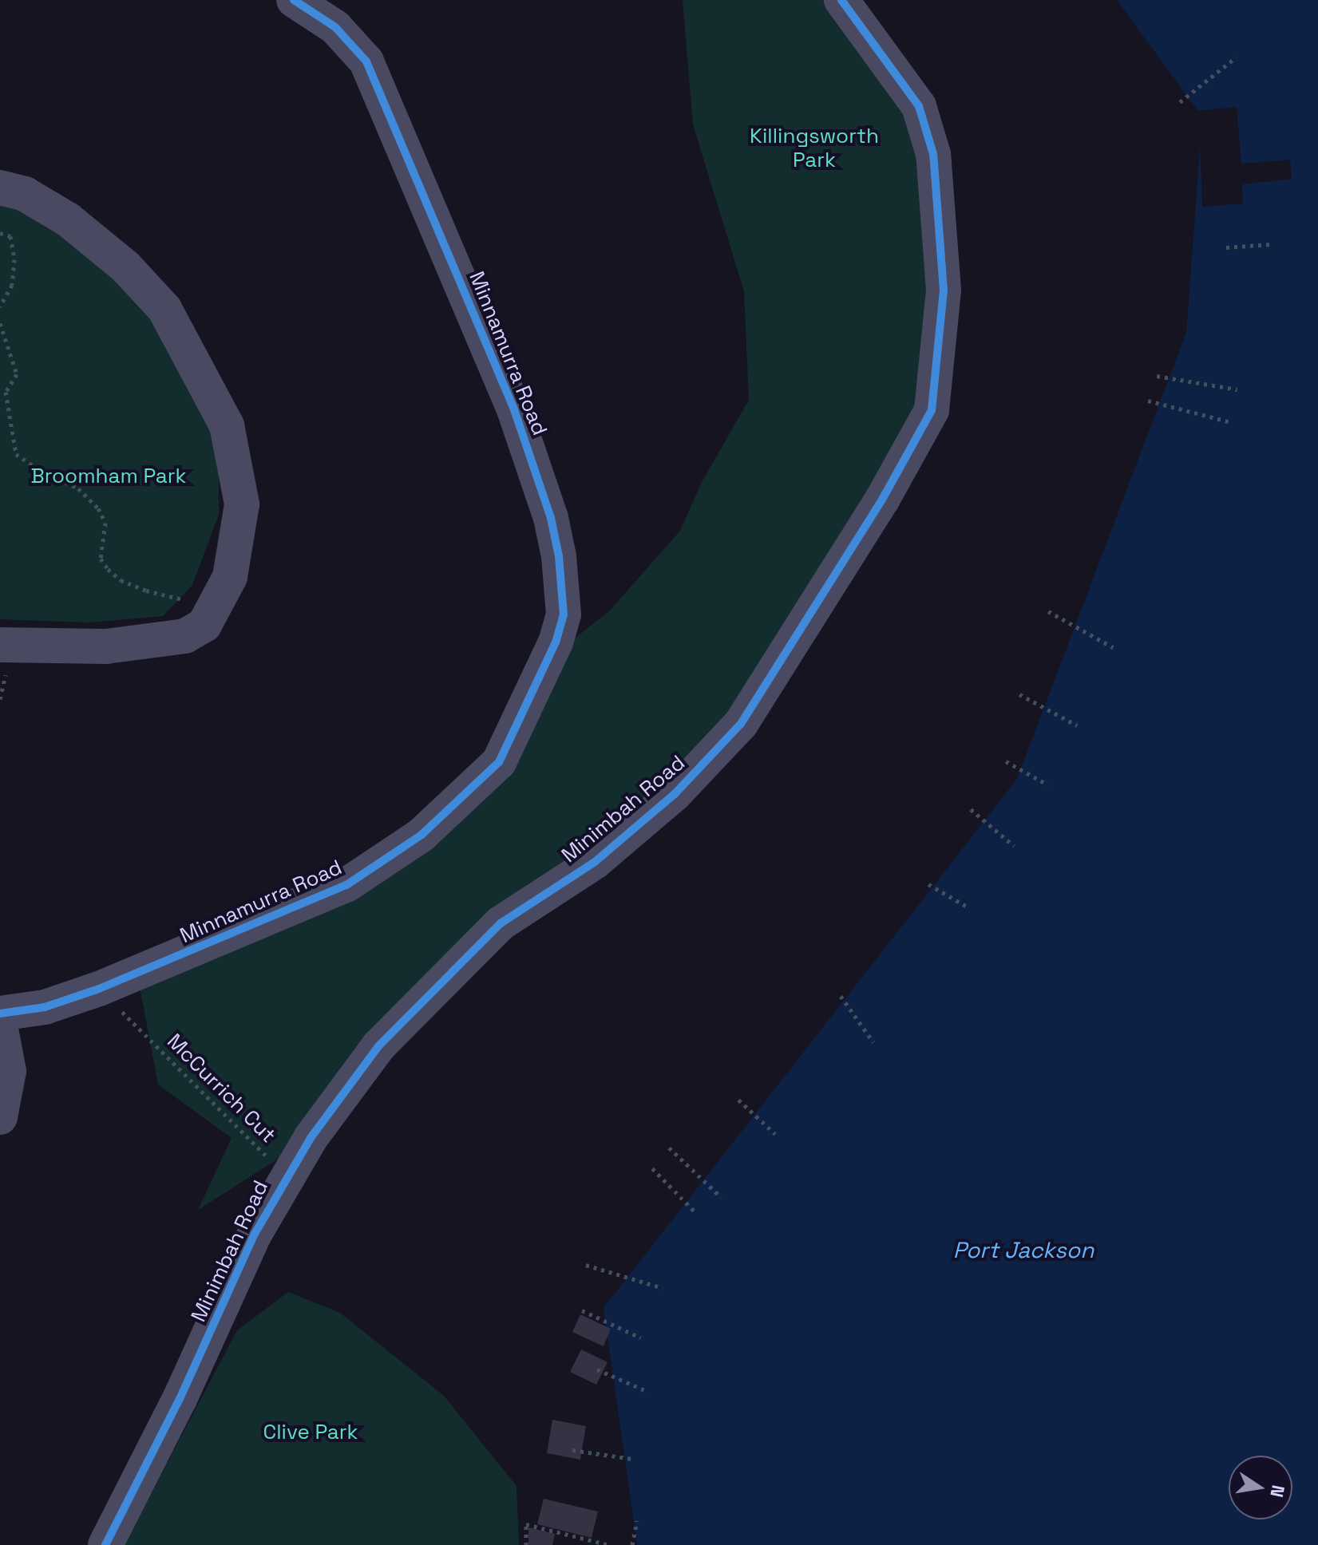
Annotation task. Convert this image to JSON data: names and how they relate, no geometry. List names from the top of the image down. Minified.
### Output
{"streets":{"street":["Minnamurra Road","Minimbah Road"],"path":["McCurrich Cut"]},"crossings":[["Minimbah Road","McCurrich Cut"]],"water":["Port Jackson"],"parks":["Killingsworth Park","Broomham Park","Clive Park"],"north":"right"}
